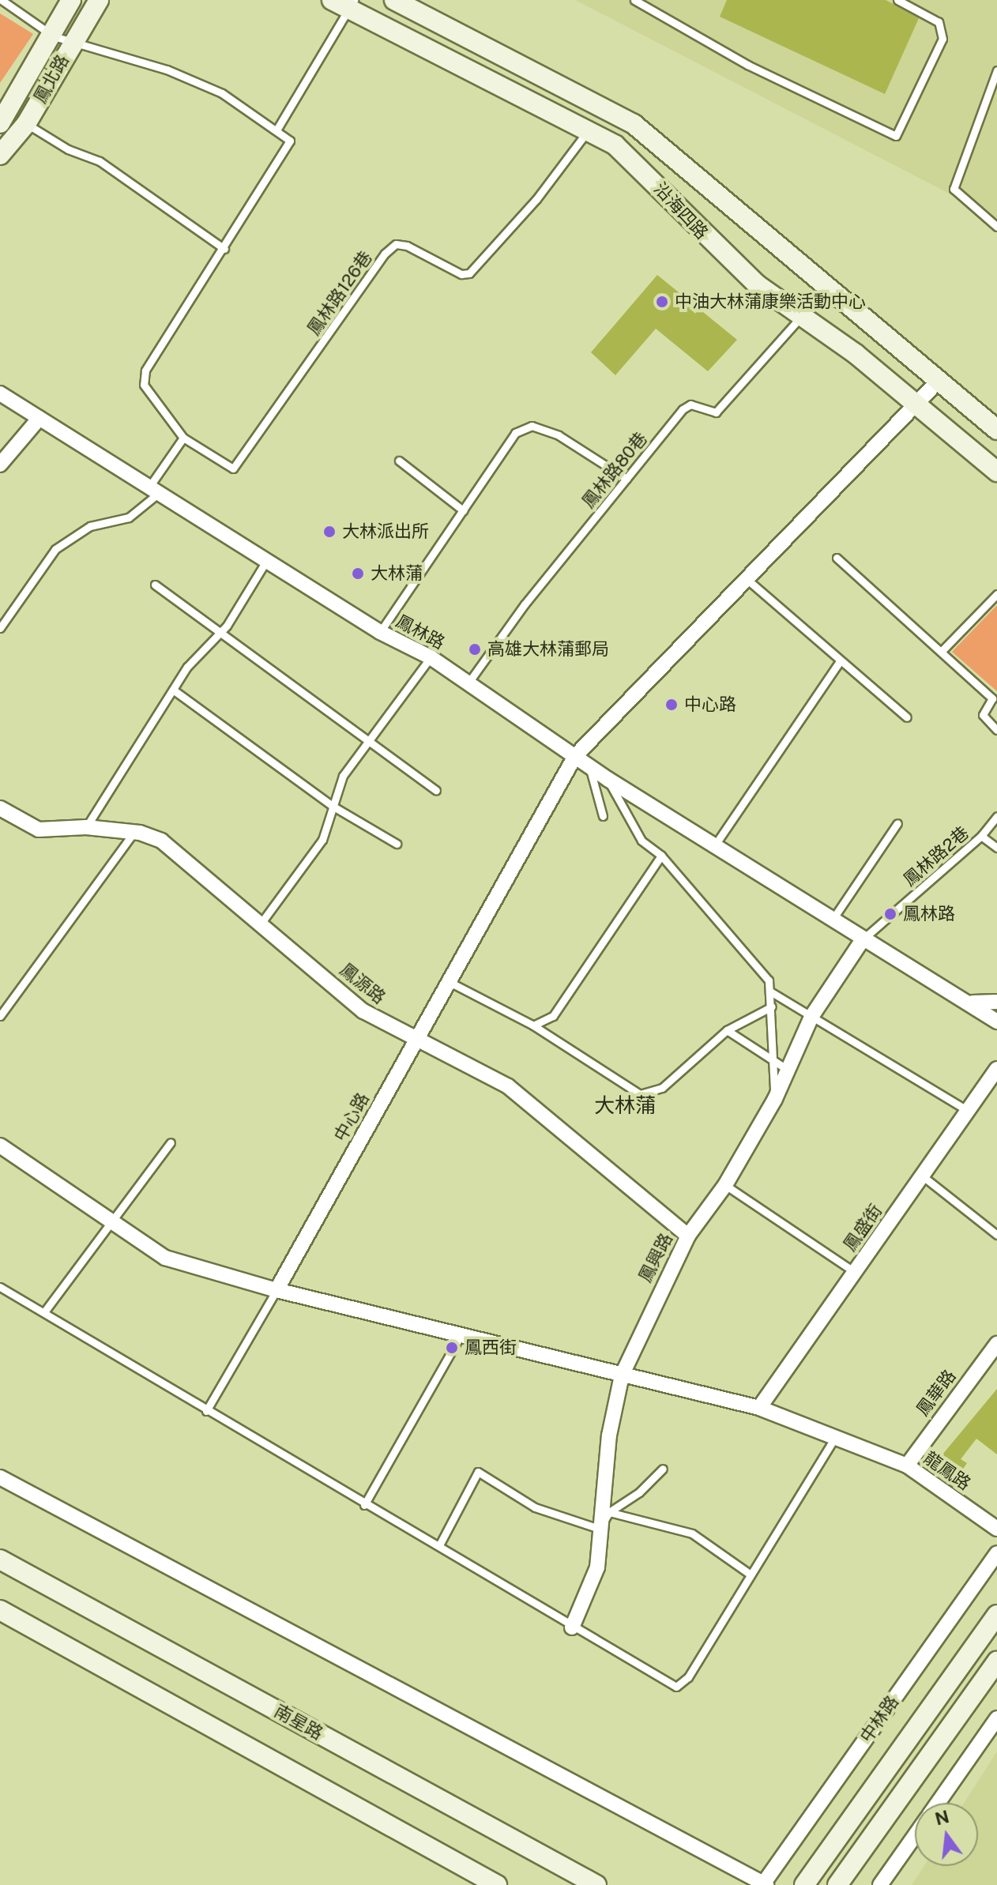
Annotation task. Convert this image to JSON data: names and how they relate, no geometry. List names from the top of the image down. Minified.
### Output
{"streets":{"street":["鳳北路","沿海四路","鳳林路","鳳源路","中心路","鳳盛街","鳳興路","鳳華路","龍鳳路","中林路","南星路"],"lane":["鳳林路126巷","鳳林路80巷","鳳林路2巷"]},"crossings":[["沿海四路","鳳林路126巷"],["沿海四路","鳳林路80巷"],["沿海四路","中心路"],["鳳林路80巷","鳳林路"],["鳳林路","鳳林路2巷"],["鳳林路","中心路"],["鳳林路","鳳興路"],["鳳林路2巷","鳳興路"],["鳳源路","中心路"],["鳳源路","鳳興路"],["鳳華路","龍鳳路"]],"districts":["大林蒲"],"places":["中油大林蒲康樂活動中心","大林派出所","大林蒲","高雄大林蒲郵局","中心路","鳳林路","鳳西街"],"north":"top"}
